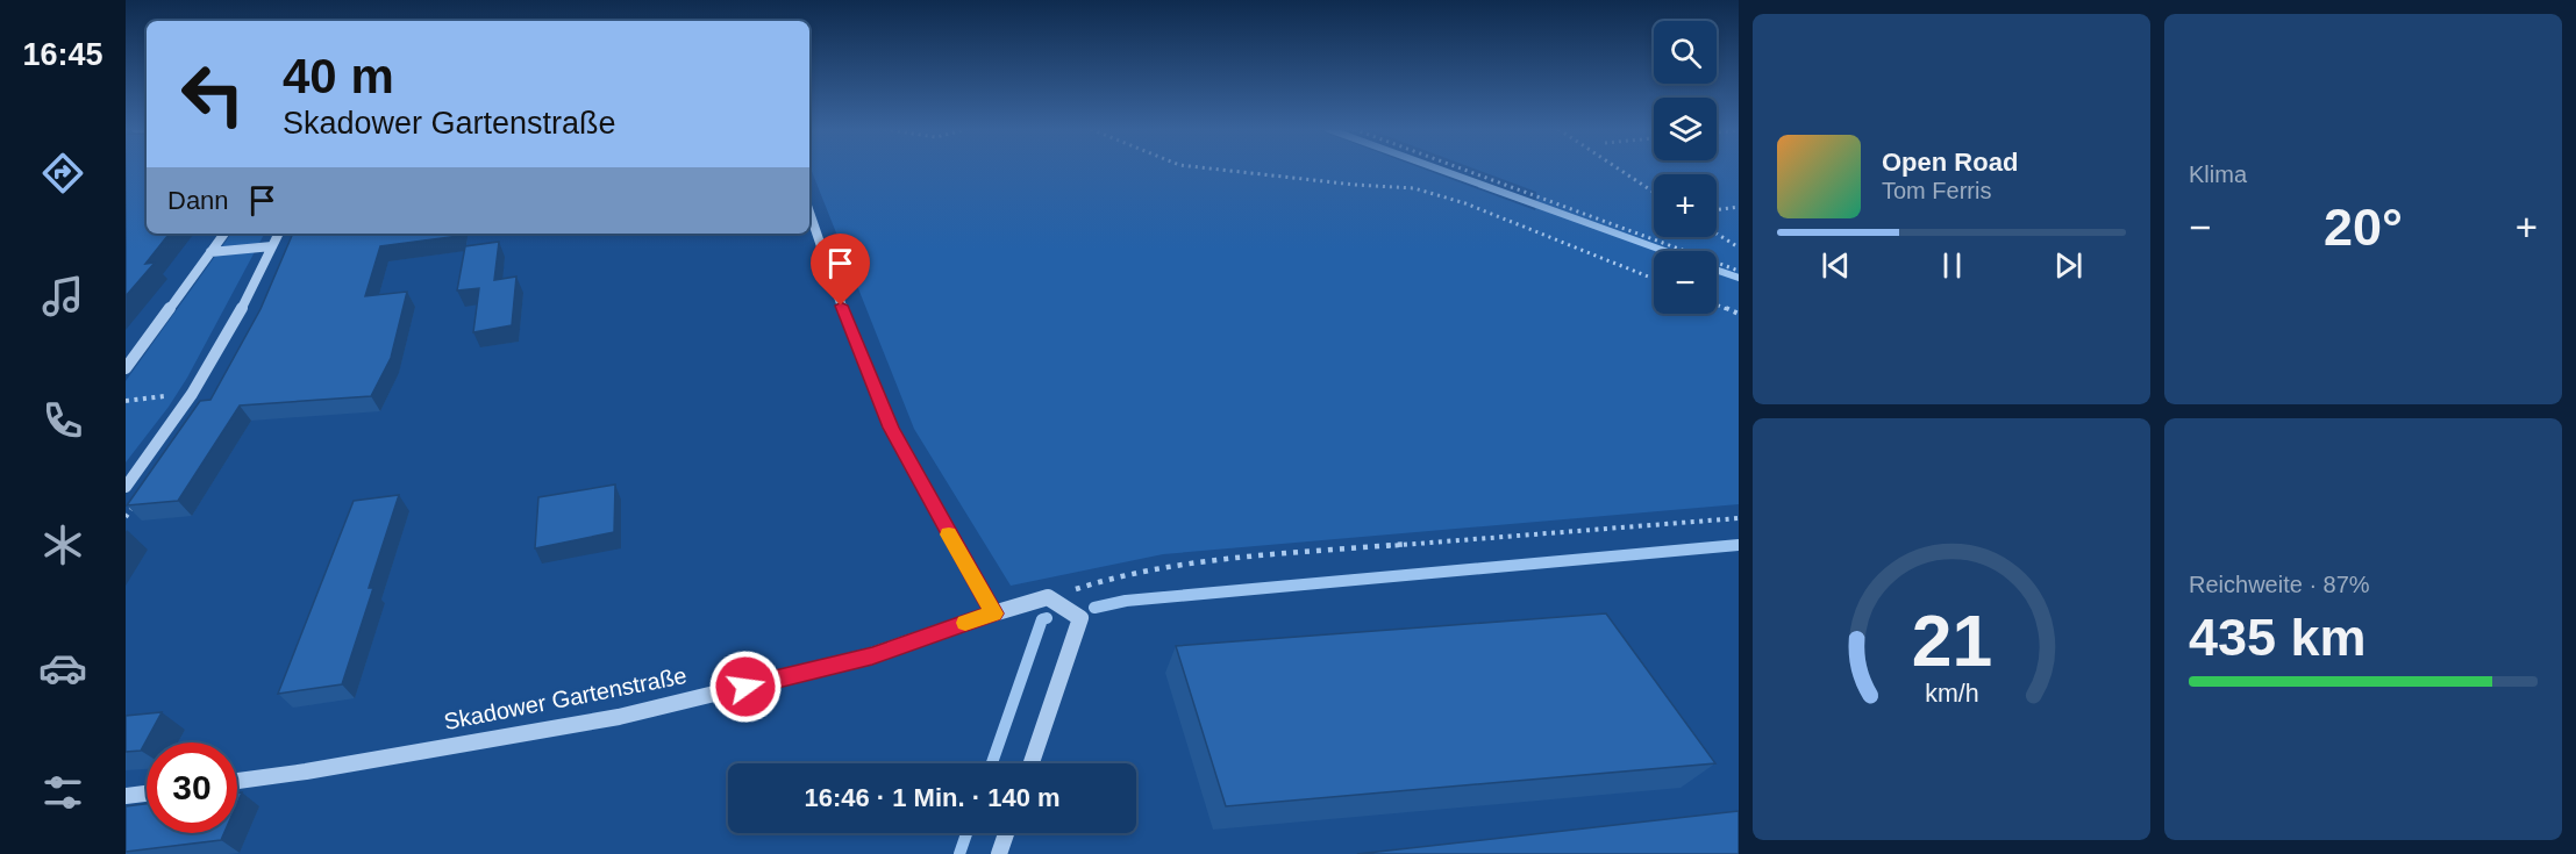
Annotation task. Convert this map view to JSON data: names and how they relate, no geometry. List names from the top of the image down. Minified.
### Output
{"streets":{"street":["Skadower Gartenstraße"]},"page":{"tabs":"16:45","tile":["Klima",["Reichweite · 87%","435 km"]],"map_buttons":["+","−"],"turn":["40 m","Skadower Gartenstraße"],"song":["Open Road","Tom Ferris"],"then":"Dann","heat":["−","20°","+"],"limit":"30","trip":"16:46 · 1 Min. · 140 m","gauge":["21","km/h"]}}
